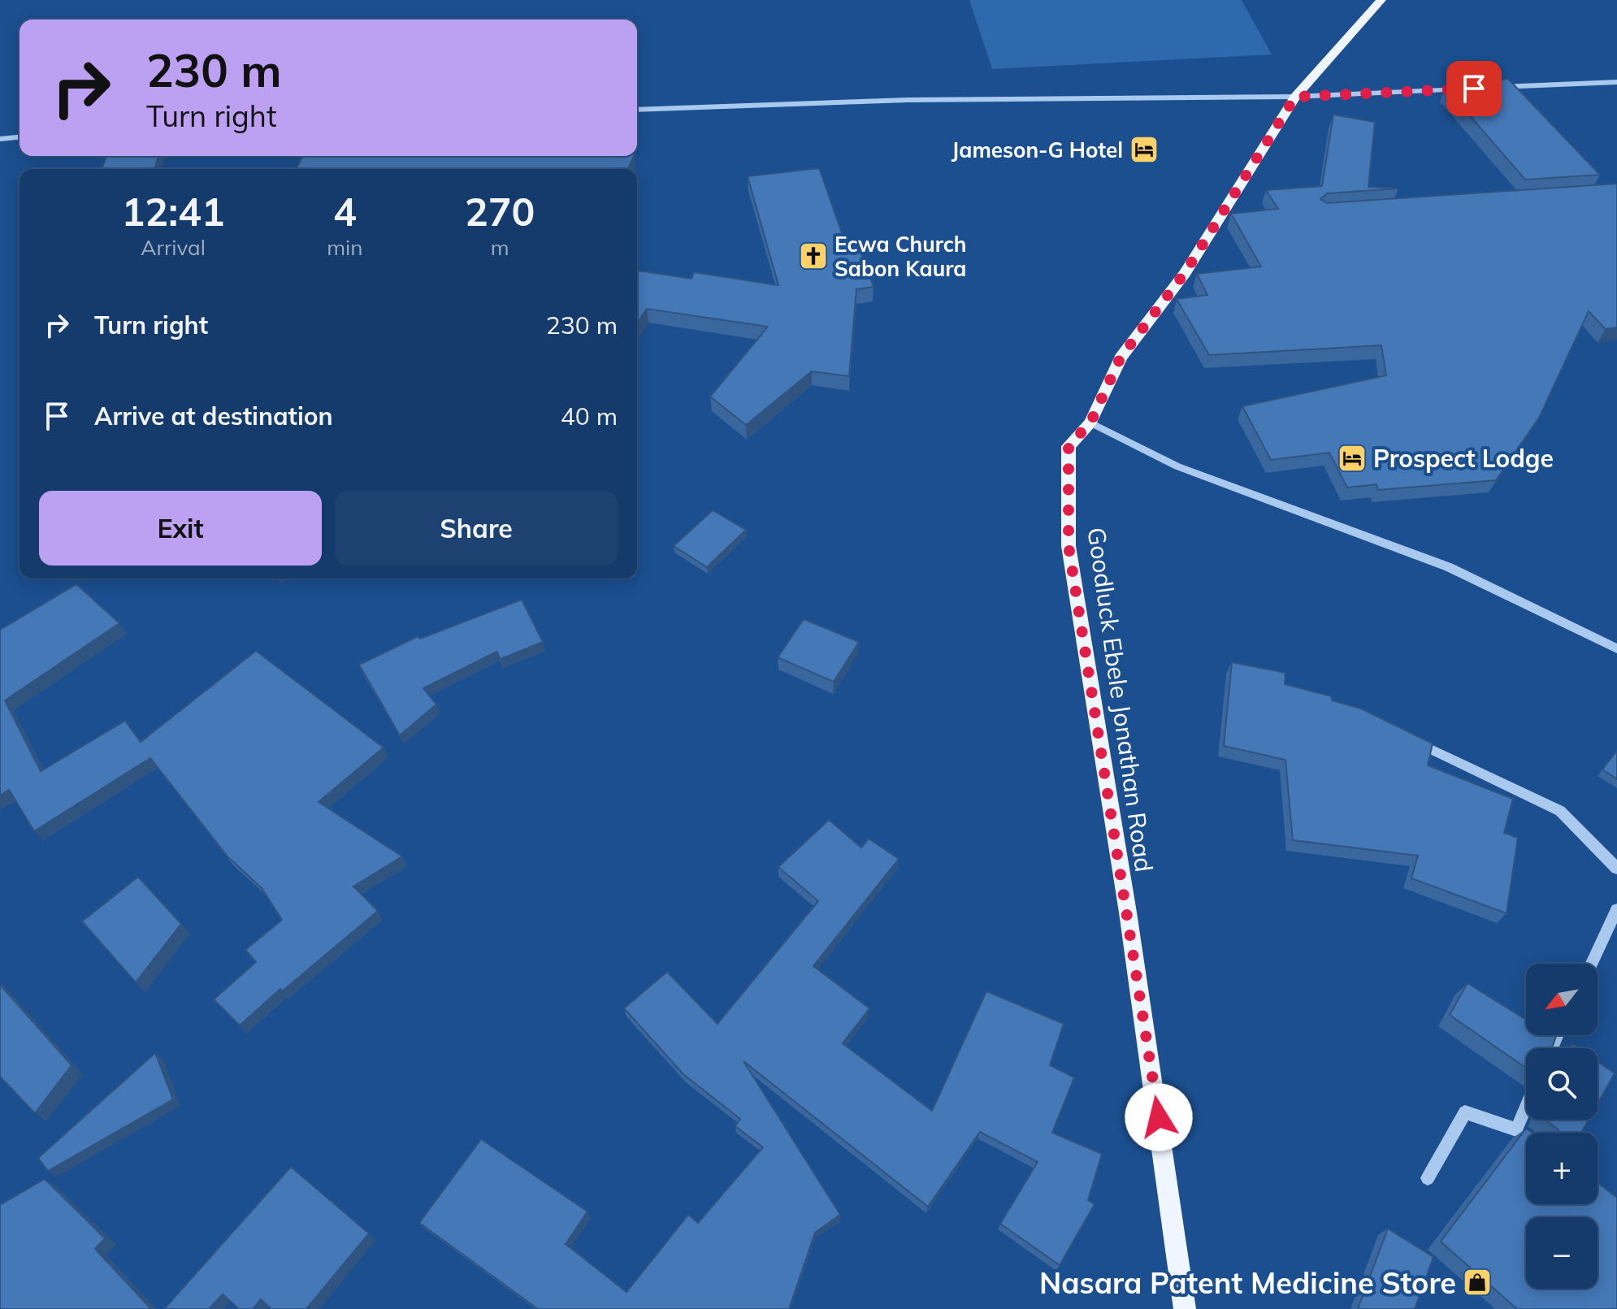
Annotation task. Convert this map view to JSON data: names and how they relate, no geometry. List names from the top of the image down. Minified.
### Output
{"streets":{"main road":["Goodluck Ebele Jonathan Road"]},"places":{"hotel":["Jameson-G Hotel","Prospect Lodge"],"church":["Ecwa Church Sabon Kaura"],"shop":["Nasara Patent Medicine Store"]},"north":"bottom left","page":{"turn":["230 m","Turn right"],"eta":["12:41","Arrival","4","min","270","m"],"list":[{"name":"Turn right","value":"230 m"},{"name":"Arrive at destination","value":"40 m"}],"buttons":["Exit","Share"],"map_buttons":["+","−"]}}
